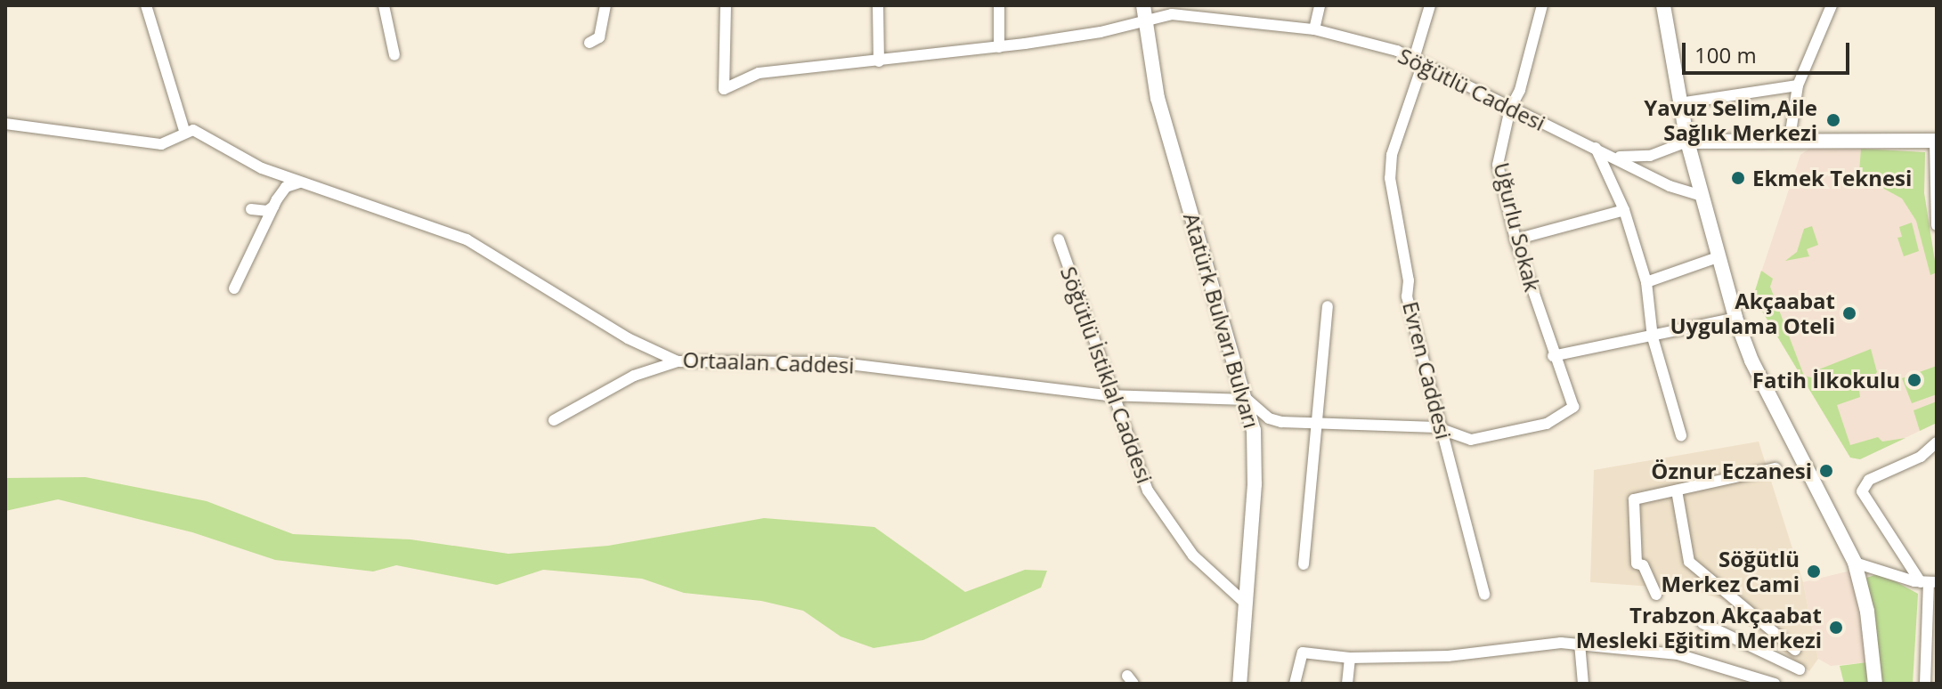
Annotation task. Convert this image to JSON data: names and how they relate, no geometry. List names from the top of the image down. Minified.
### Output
{"streets":{"street":["Söğütlü Caddesi","Uğurlu Sokak","Atatürk Bulvarı Bulvarı","Ortaalan Caddesi","Evren Caddesi","Söğütlü İstiklal Caddesi"]},"crossings":[["Söğütlü Caddesi","Uğurlu Sokak"],["Söğütlü Caddesi","Atatürk Bulvarı Bulvarı"],["Söğütlü Caddesi","Evren Caddesi"],["Uğurlu Sokak","Ortaalan Caddesi"],["Atatürk Bulvarı Bulvarı","Ortaalan Caddesi"],["Atatürk Bulvarı Bulvarı","Söğütlü İstiklal Caddesi"],["Ortaalan Caddesi","Evren Caddesi"],["Ortaalan Caddesi","Söğütlü İstiklal Caddesi"]],"places":["Yavuz Selim,Aile Sağlık Merkezi","Ekmek Teknesi","Akçaabat Uygulama Oteli","Fatih İlkokulu","Öznur Eczanesi","Söğütlü Merkez Cami","Trabzon Akçaabat Mesleki Eğitim Merkezi"],"scale_bar":"100 m"}
